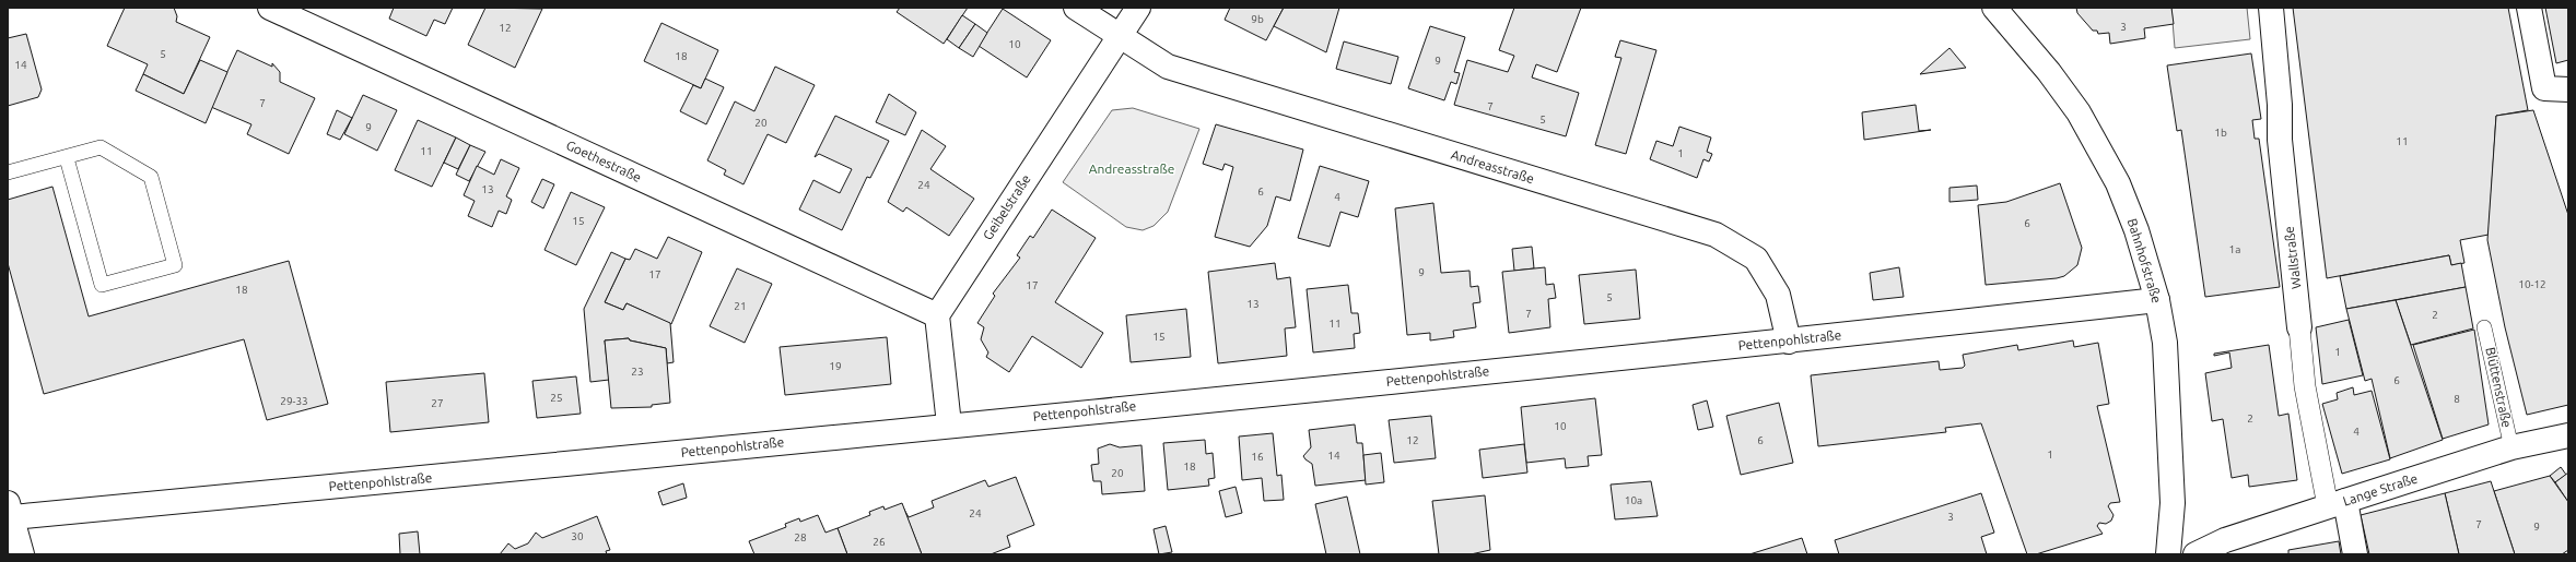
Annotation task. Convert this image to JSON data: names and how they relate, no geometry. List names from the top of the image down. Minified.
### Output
{"streets":{"street":["Goethestraße","Andreasstraße","Geibelstraße","Wallstraße","Bahnhofstraße","Pettenpohlstraße","Lange Straße"],"lane":["Blüttenstraße"]},"crossings":[["Goethestraße","Geibelstraße"],["Andreasstraße","Geibelstraße"],["Andreasstraße","Pettenpohlstraße"],["Wallstraße","Lange Straße"],["Bahnhofstraße","Pettenpohlstraße"],["Blüttenstraße","Lange Straße"]],"parks":["Andreasstraße"],"house_numbers":["9b","3","12","10","5","18","9","14","7","7","5","20","9","1b","11","11","1","24","13","6","4","15","6","1a","9","17","10-12","17","18","5","13","21","7","2","11","15","1","19","23","6","25","8","29-33","27","2","10","4","12","6","1","14","16","18","20","10a","24","3","7","9","30","28","26"]}
